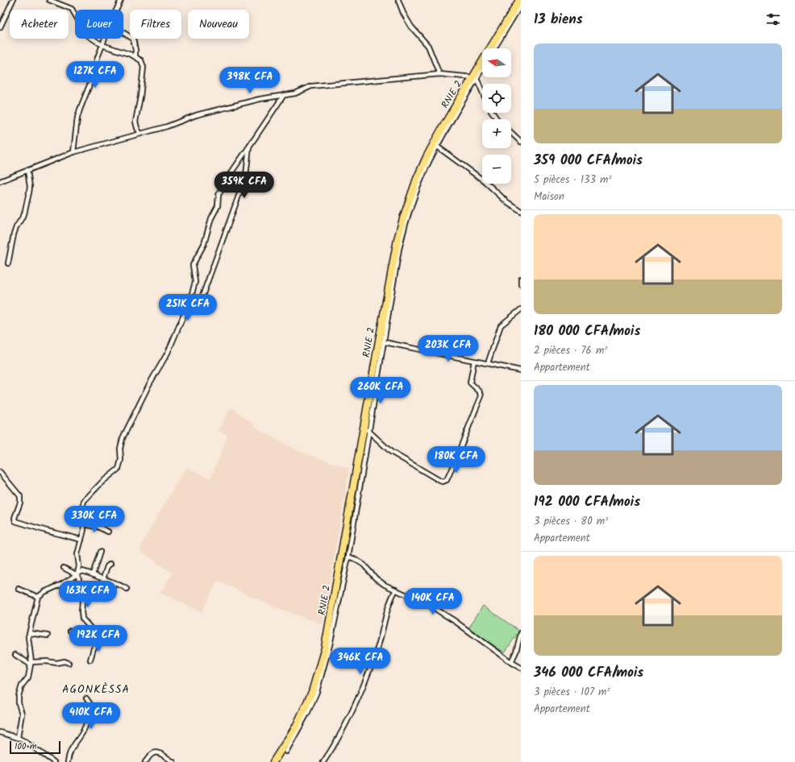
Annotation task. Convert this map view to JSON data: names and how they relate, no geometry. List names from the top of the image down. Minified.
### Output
{"streets":{"highway":["RNIE 2"]},"districts":["AGONKÈSSA"],"scale_bar":"100 m","north":"left","page":{"heading":"13 biens","chip":["Acheter","Louer","Filtres","Nouveau"],"list":[{"name":"359 000 CFA/mois","note":"5 pièces · 133 m² · Maison"},{"name":"180 000 CFA/mois","note":"2 pièces · 76 m² · Appartement"},{"name":"192 000 CFA/mois","note":"3 pièces · 80 m² · Appartement"},{"name":"346 000 CFA/mois","note":"3 pièces · 107 m² · Appartement"}],"map_buttons":["+","−"],"price":["127K CFA","398K CFA","359K CFA","251K CFA","203K CFA","260K CFA","180K CFA","330K CFA","163K CFA","140K CFA","192K CFA","346K CFA","410K CFA"],"scale":"100 m"}}
